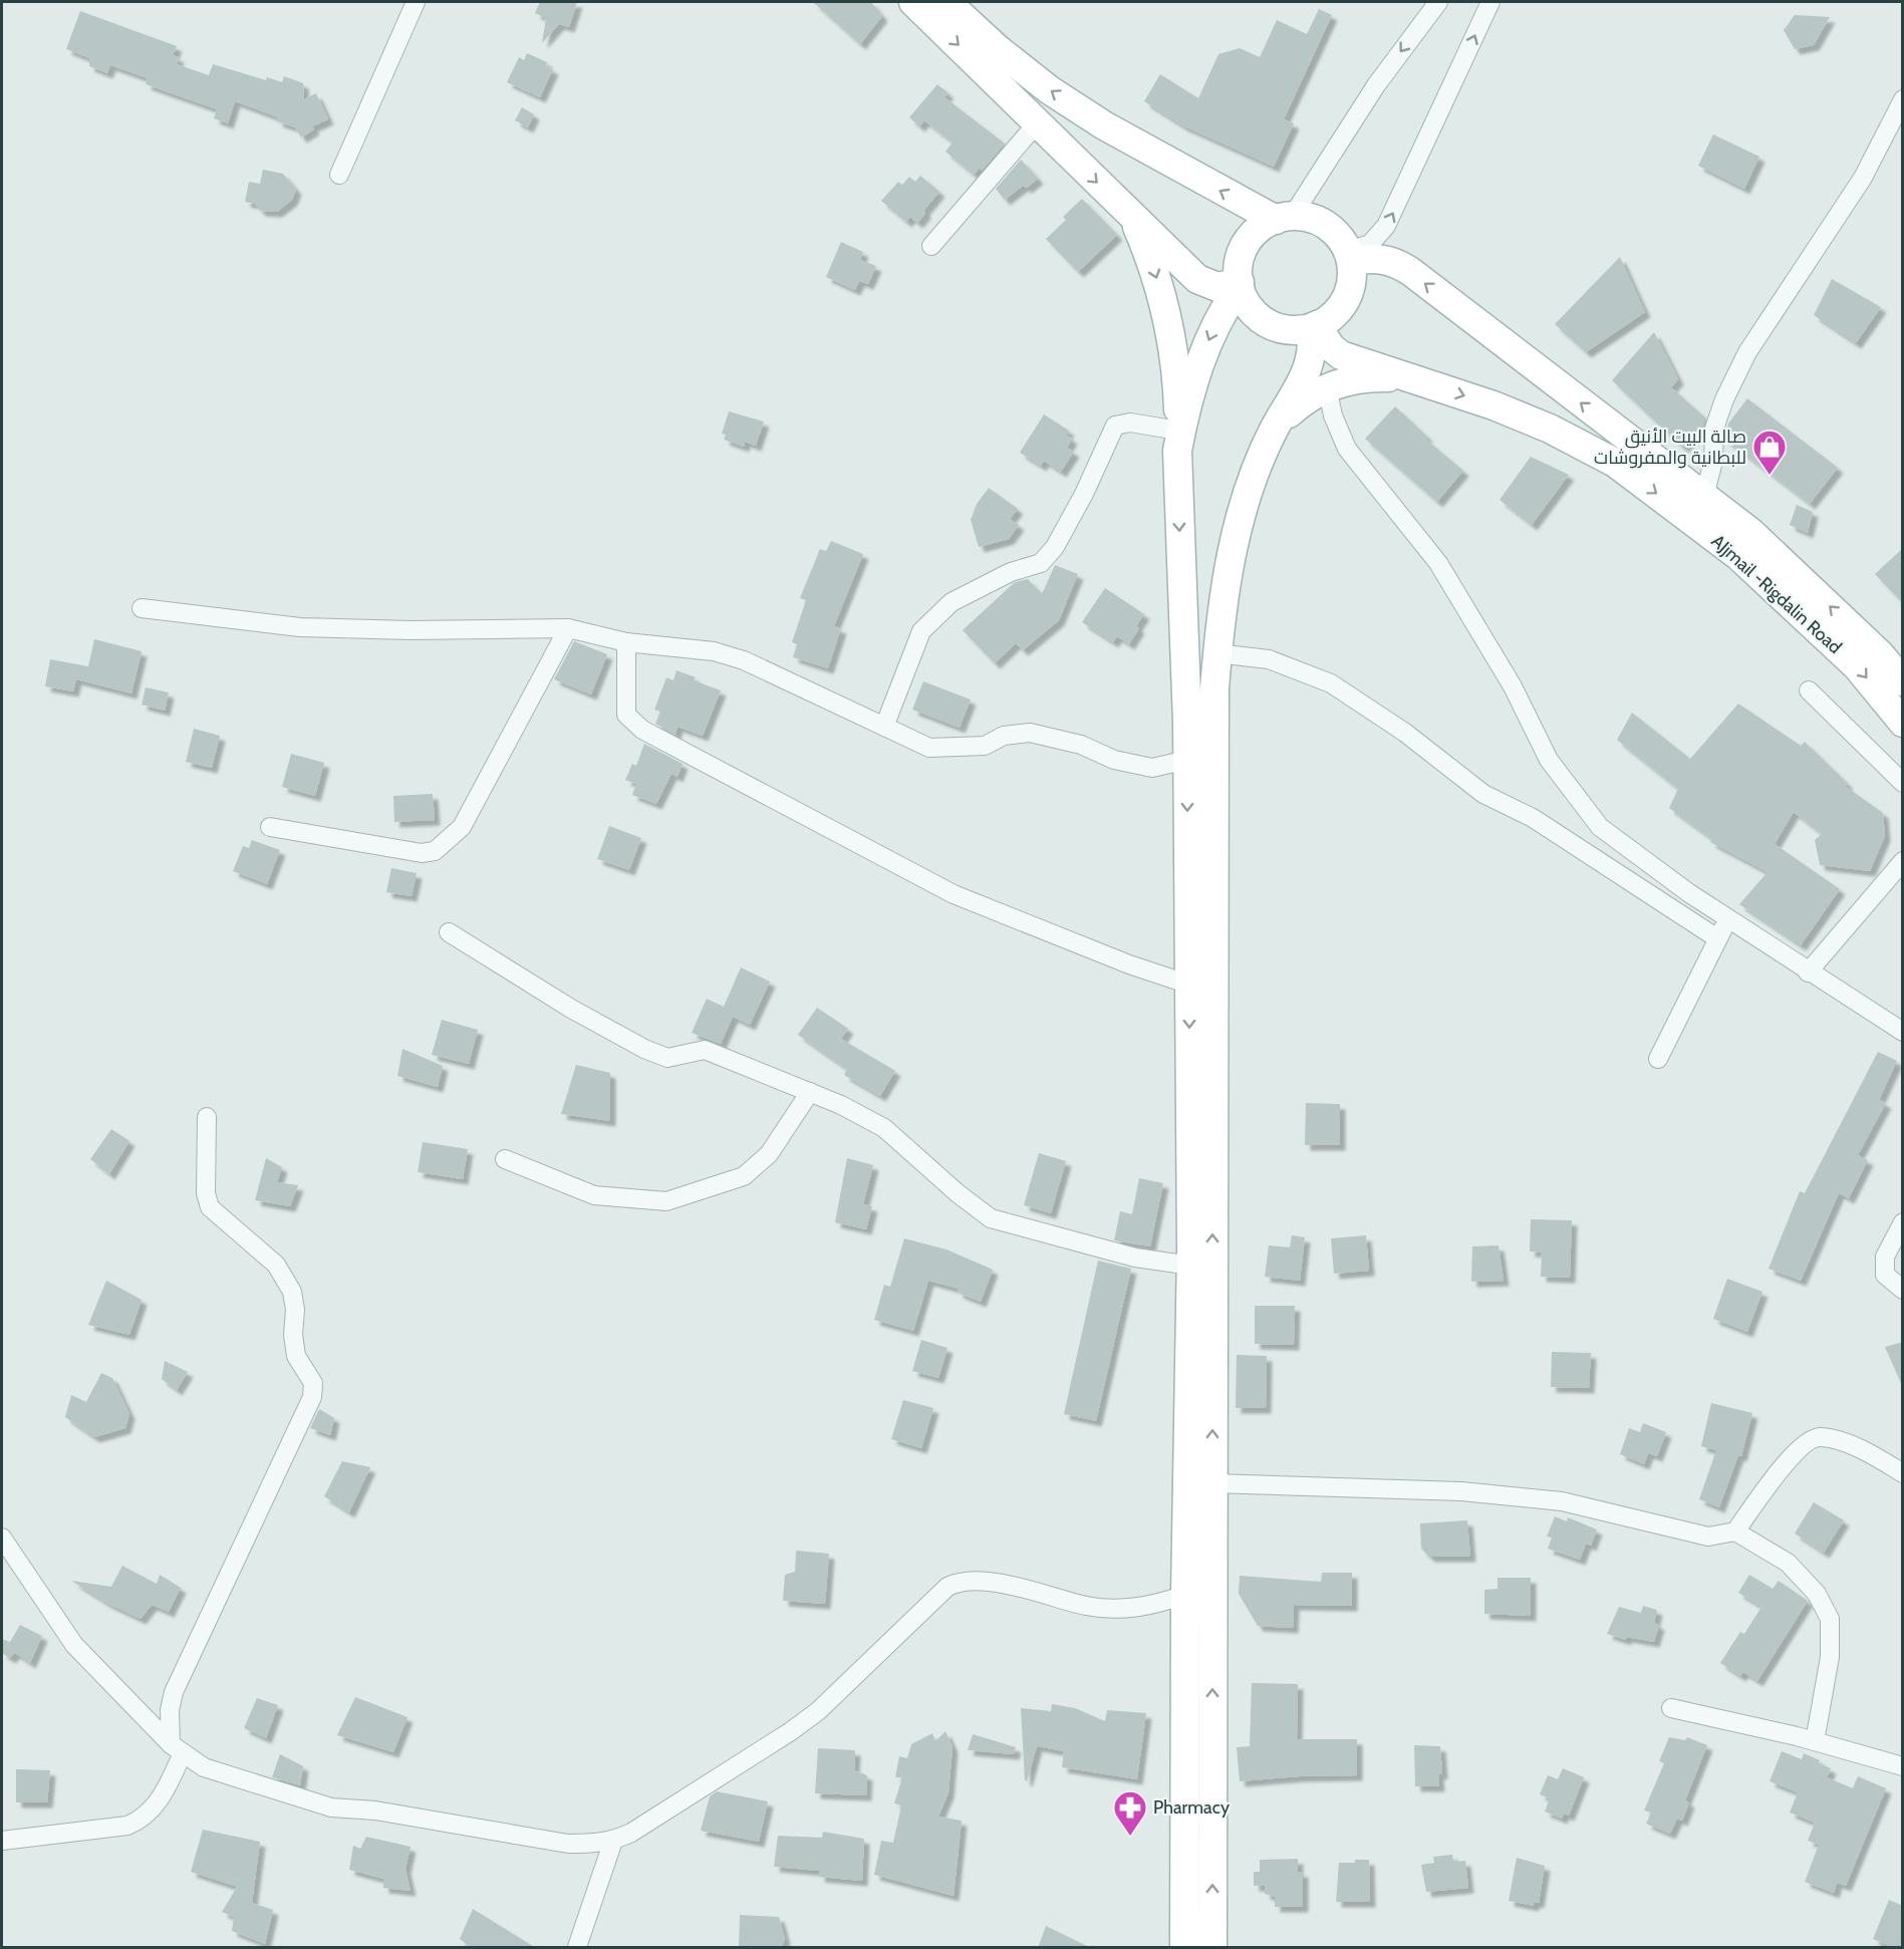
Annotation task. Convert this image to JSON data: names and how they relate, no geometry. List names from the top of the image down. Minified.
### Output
{"streets":{"main road":["AJjmail -Rigdalin Road"]},"places":{"shop":["صالة البيت الأنيق للبطانية والمفروشات"],"pharmacy":["Pharmacy"]}}
